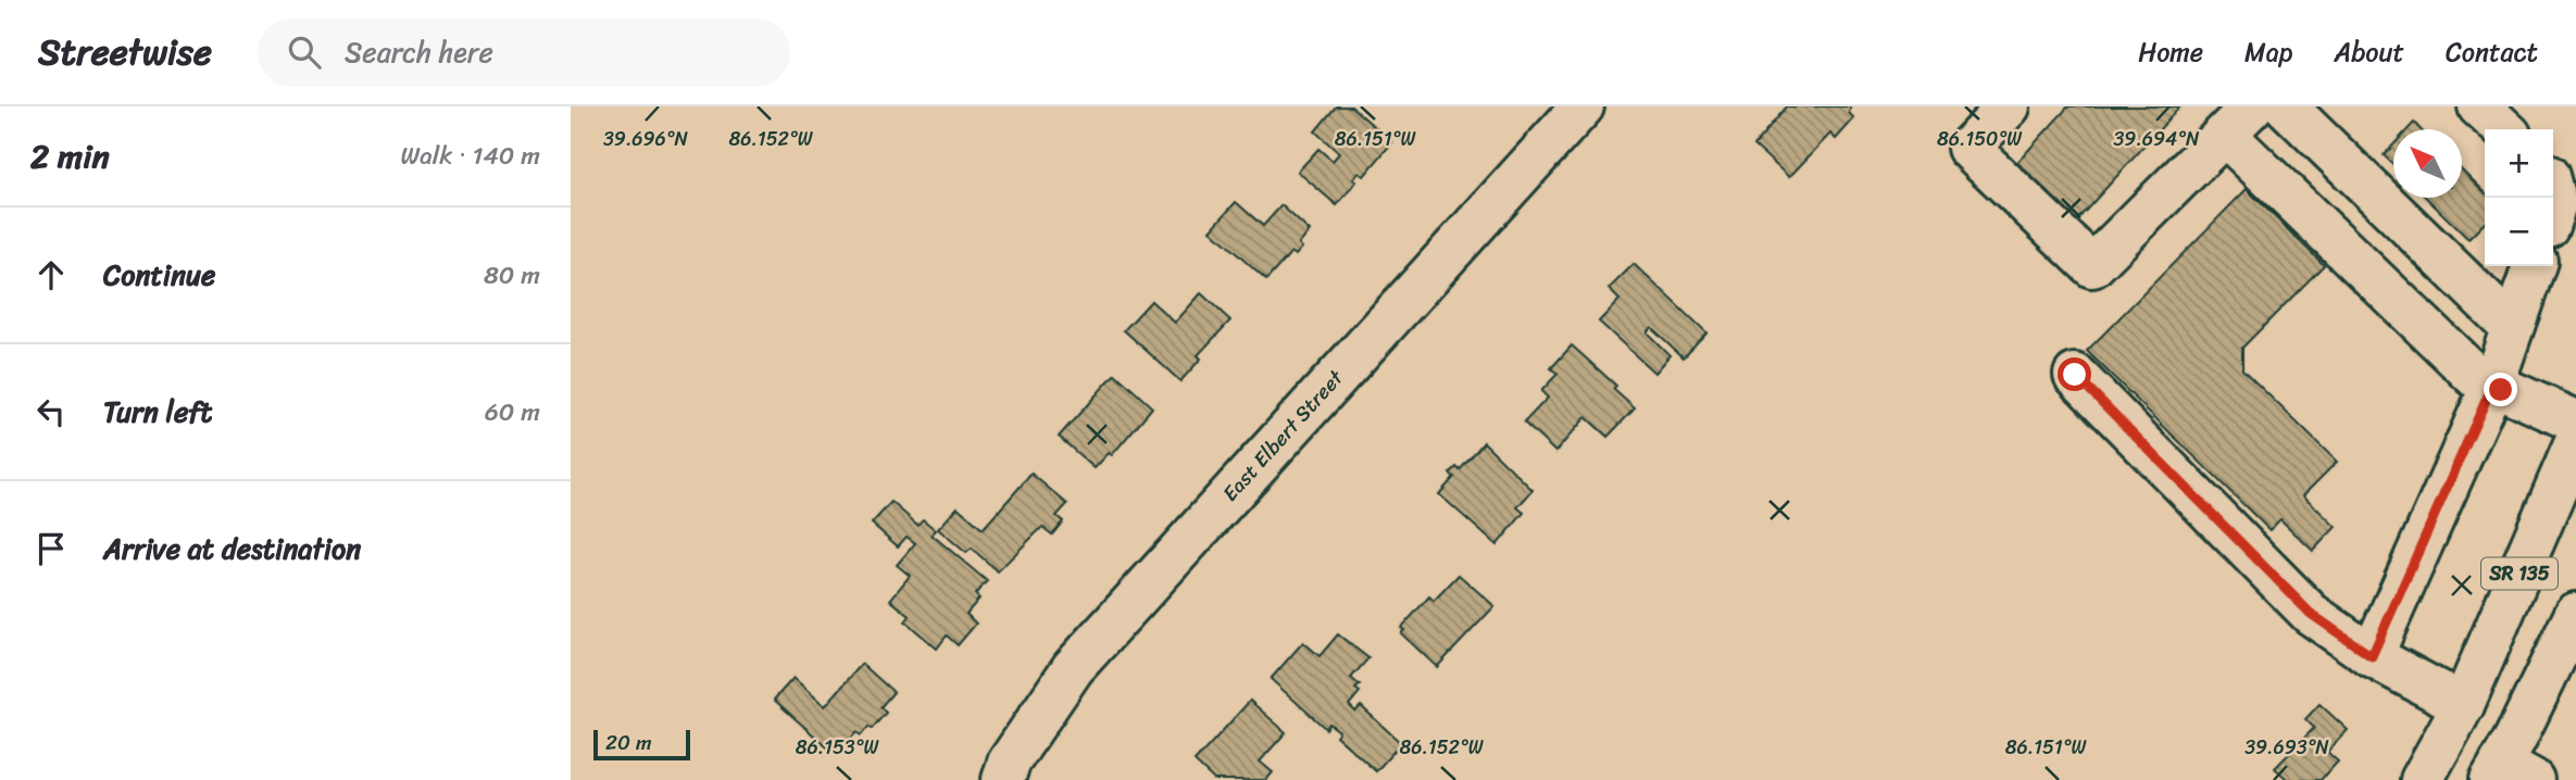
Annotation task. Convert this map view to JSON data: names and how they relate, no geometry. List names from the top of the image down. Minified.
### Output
{"streets":{"street":["East Elbert Street","SR 135"]},"scale_bar":"20 m","north":"top left","page":{"header":"Streetwise","search":"Search here","nav":["Home","Map","About","Contact"],"heading":["2 min","Walk · 140 m"],"map_buttons":["+","−"],"list":[["Continue","80 m"],["Turn left","60 m"],"Arrive at destination"],"scale":"20 m"},"coordinates":["86.152°W","86.151°W","86.150°W","39.696°N","39.694°N","39.693°N","86.153°W"]}
